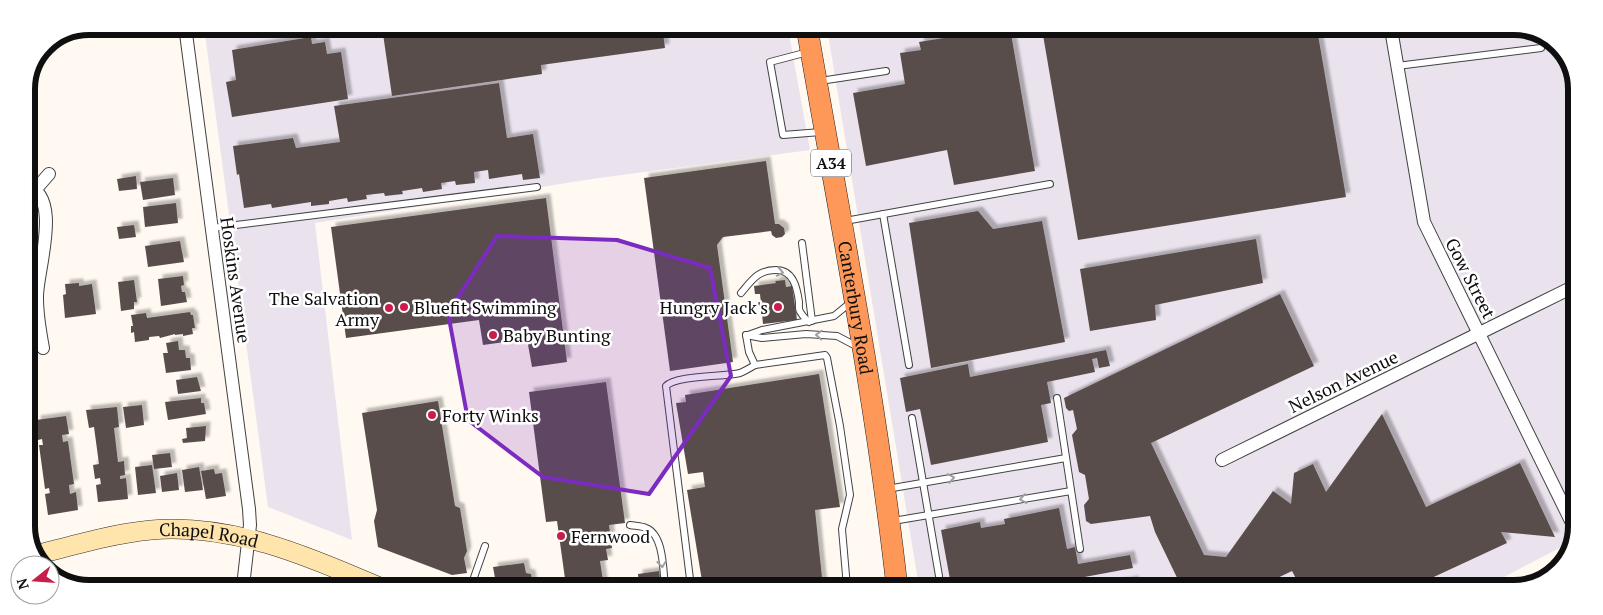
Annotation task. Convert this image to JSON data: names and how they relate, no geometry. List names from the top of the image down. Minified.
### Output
{"streets":{"highway":["A34","Canterbury Road"],"main road":["Chapel Road"],"street":["Gow Street","Hoskins Avenue","Nelson Avenue"]},"crossings":[["Gow Street","Nelson Avenue"],["Hoskins Avenue","Chapel Road"]],"places":["Bluefit Swimming","Hungry Jack's","The Salvation Army","Baby Bunting","Forty Winks","Fernwood"],"north":"left"}
